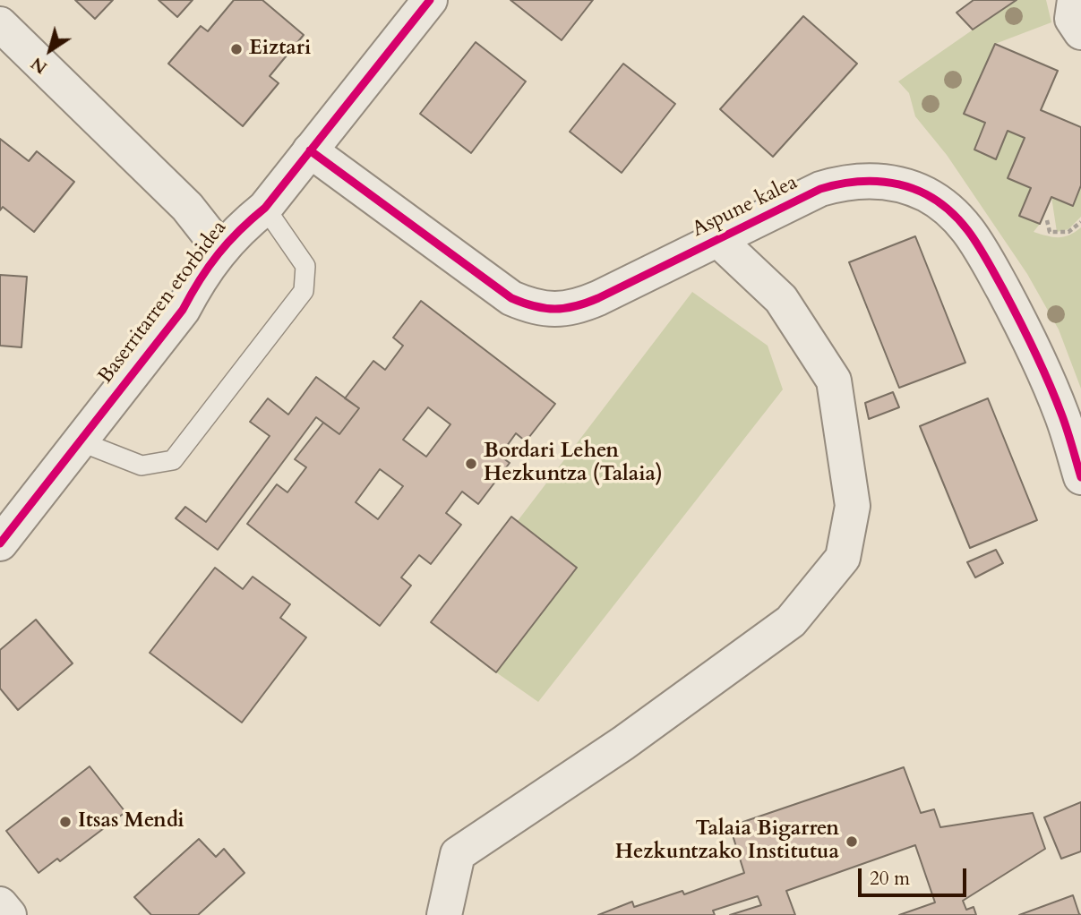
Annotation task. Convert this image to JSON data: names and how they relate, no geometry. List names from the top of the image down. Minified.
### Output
{"streets":{"street":["Aspune kalea","Baserritarren etorbidea"]},"crossings":[["Aspune kalea","Baserritarren etorbidea"]],"places":["Eiztari","Bordari Lehen Hezkuntza (Talaia)","Itsas Mendi","Talaia Bigarren Hezkuntzako Institutua"],"scale_bar":"20 m","north":"bottom left"}
